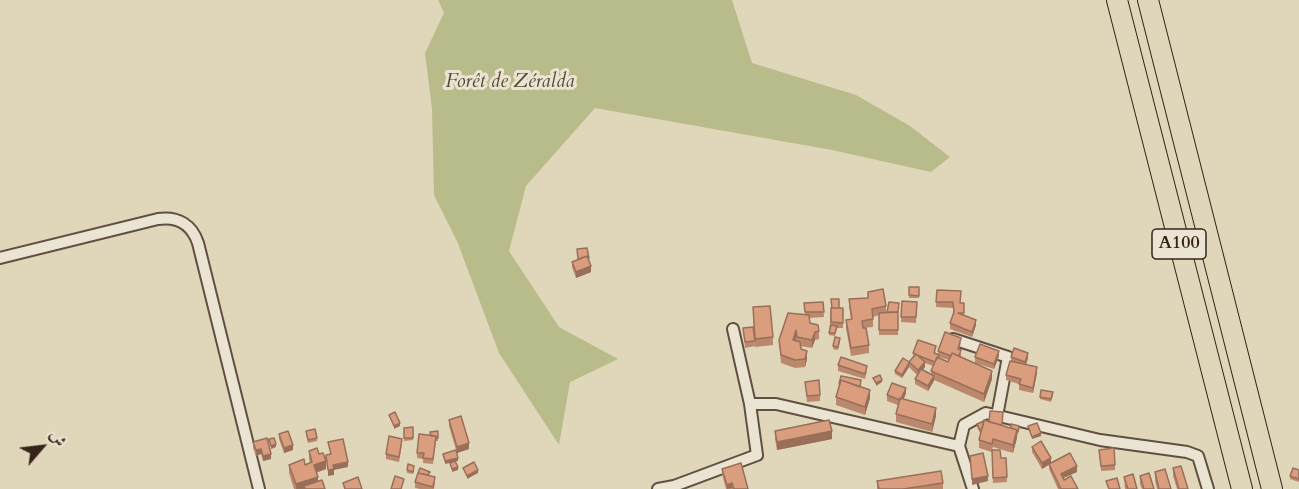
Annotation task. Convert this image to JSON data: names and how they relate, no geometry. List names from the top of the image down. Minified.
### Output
{"streets":{"highway":["A100"]},"parks":["Forêt de Zéralda"],"north":"top right"}
